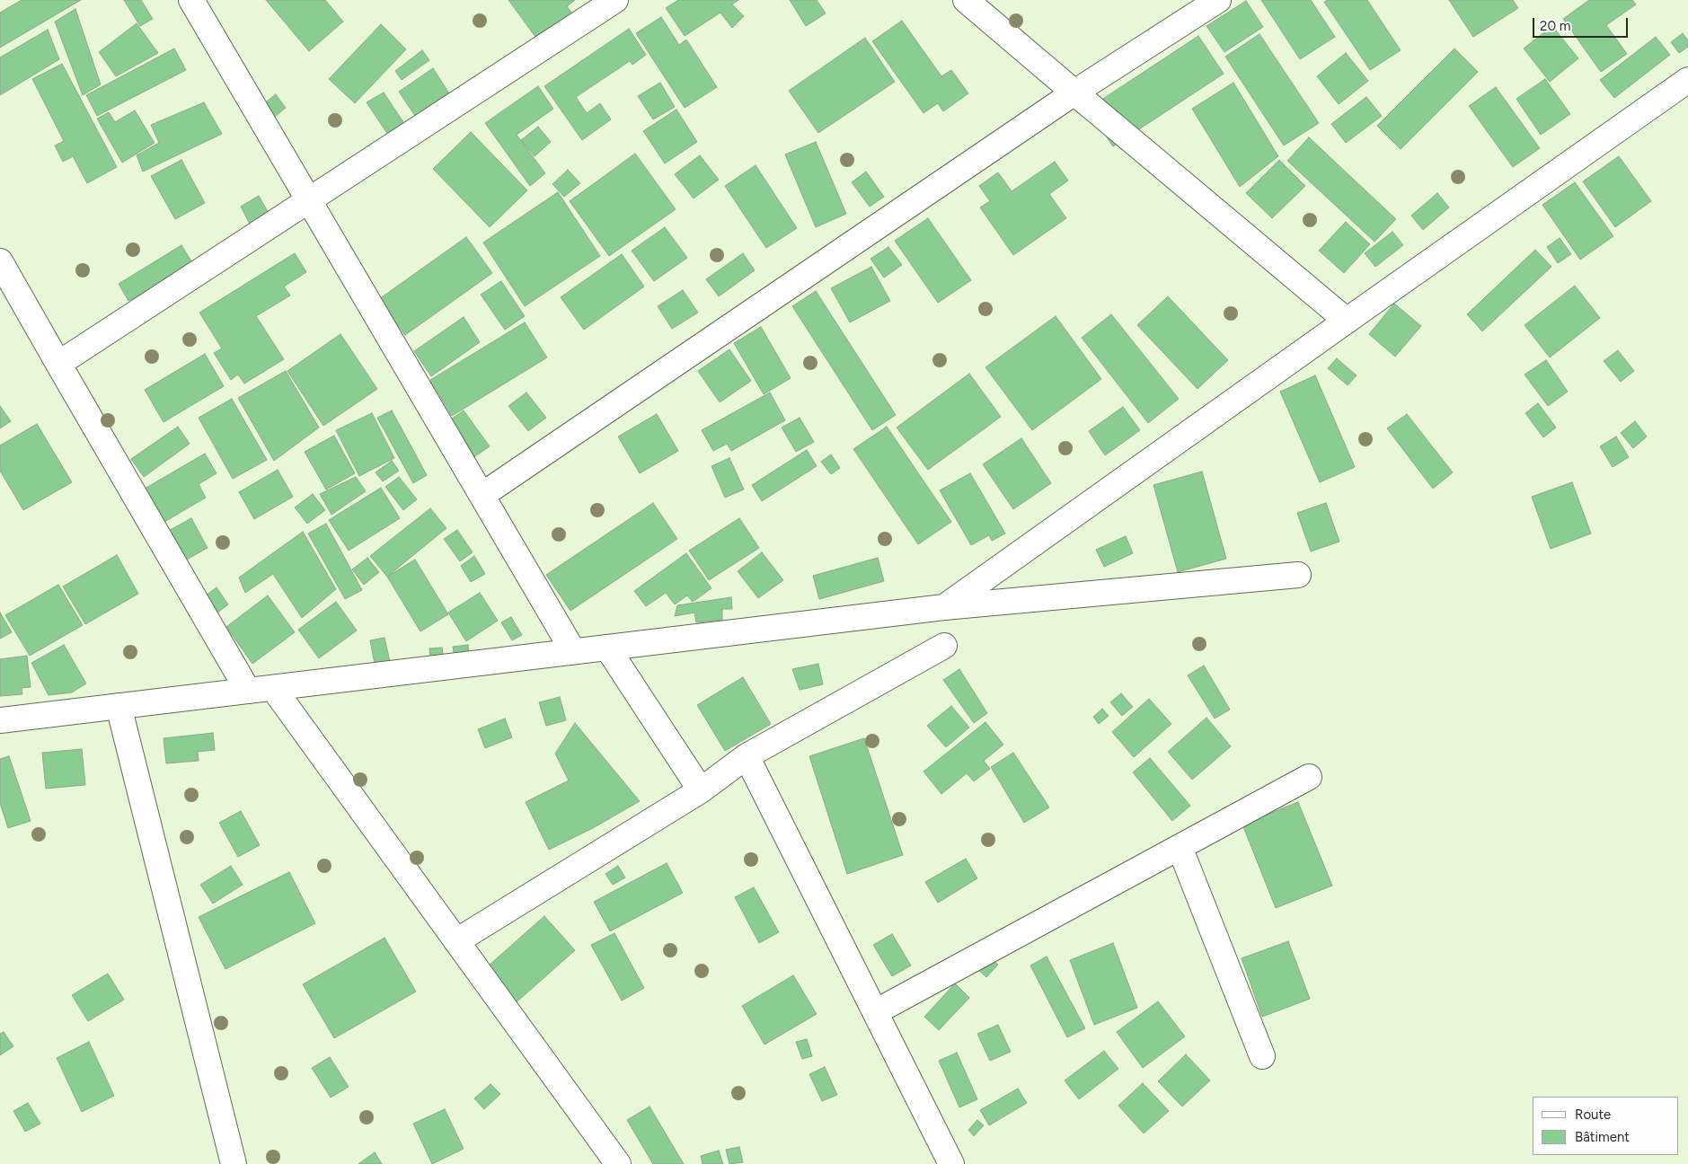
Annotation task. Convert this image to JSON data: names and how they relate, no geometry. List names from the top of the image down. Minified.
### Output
{"legend":["Route","Bâtiment"],"scale_bar":"20 m"}
